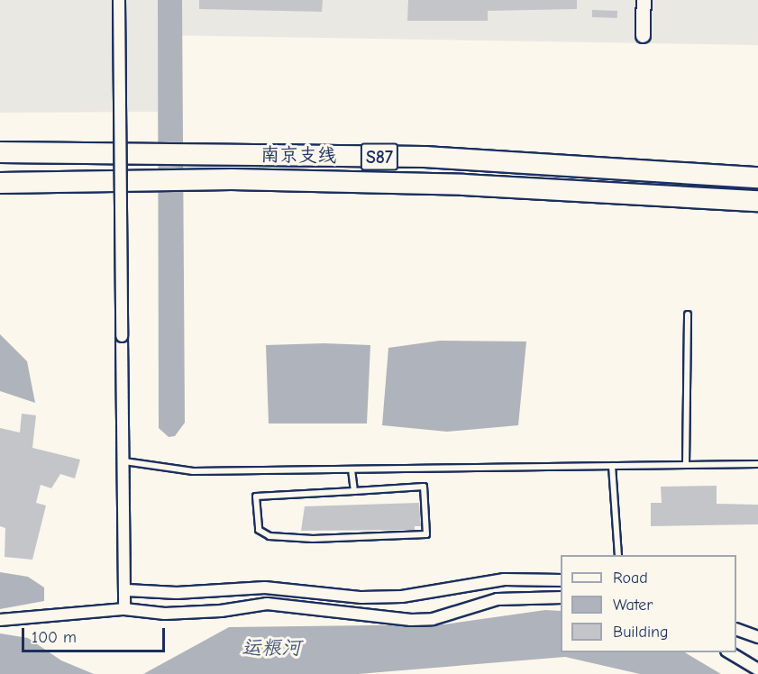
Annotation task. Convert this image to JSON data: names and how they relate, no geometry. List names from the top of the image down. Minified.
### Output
{"streets":{"highway":["南京支线","S87"]},"water":["运粮河"],"legend":["Road","Water","Building"],"scale_bar":"100 m"}
